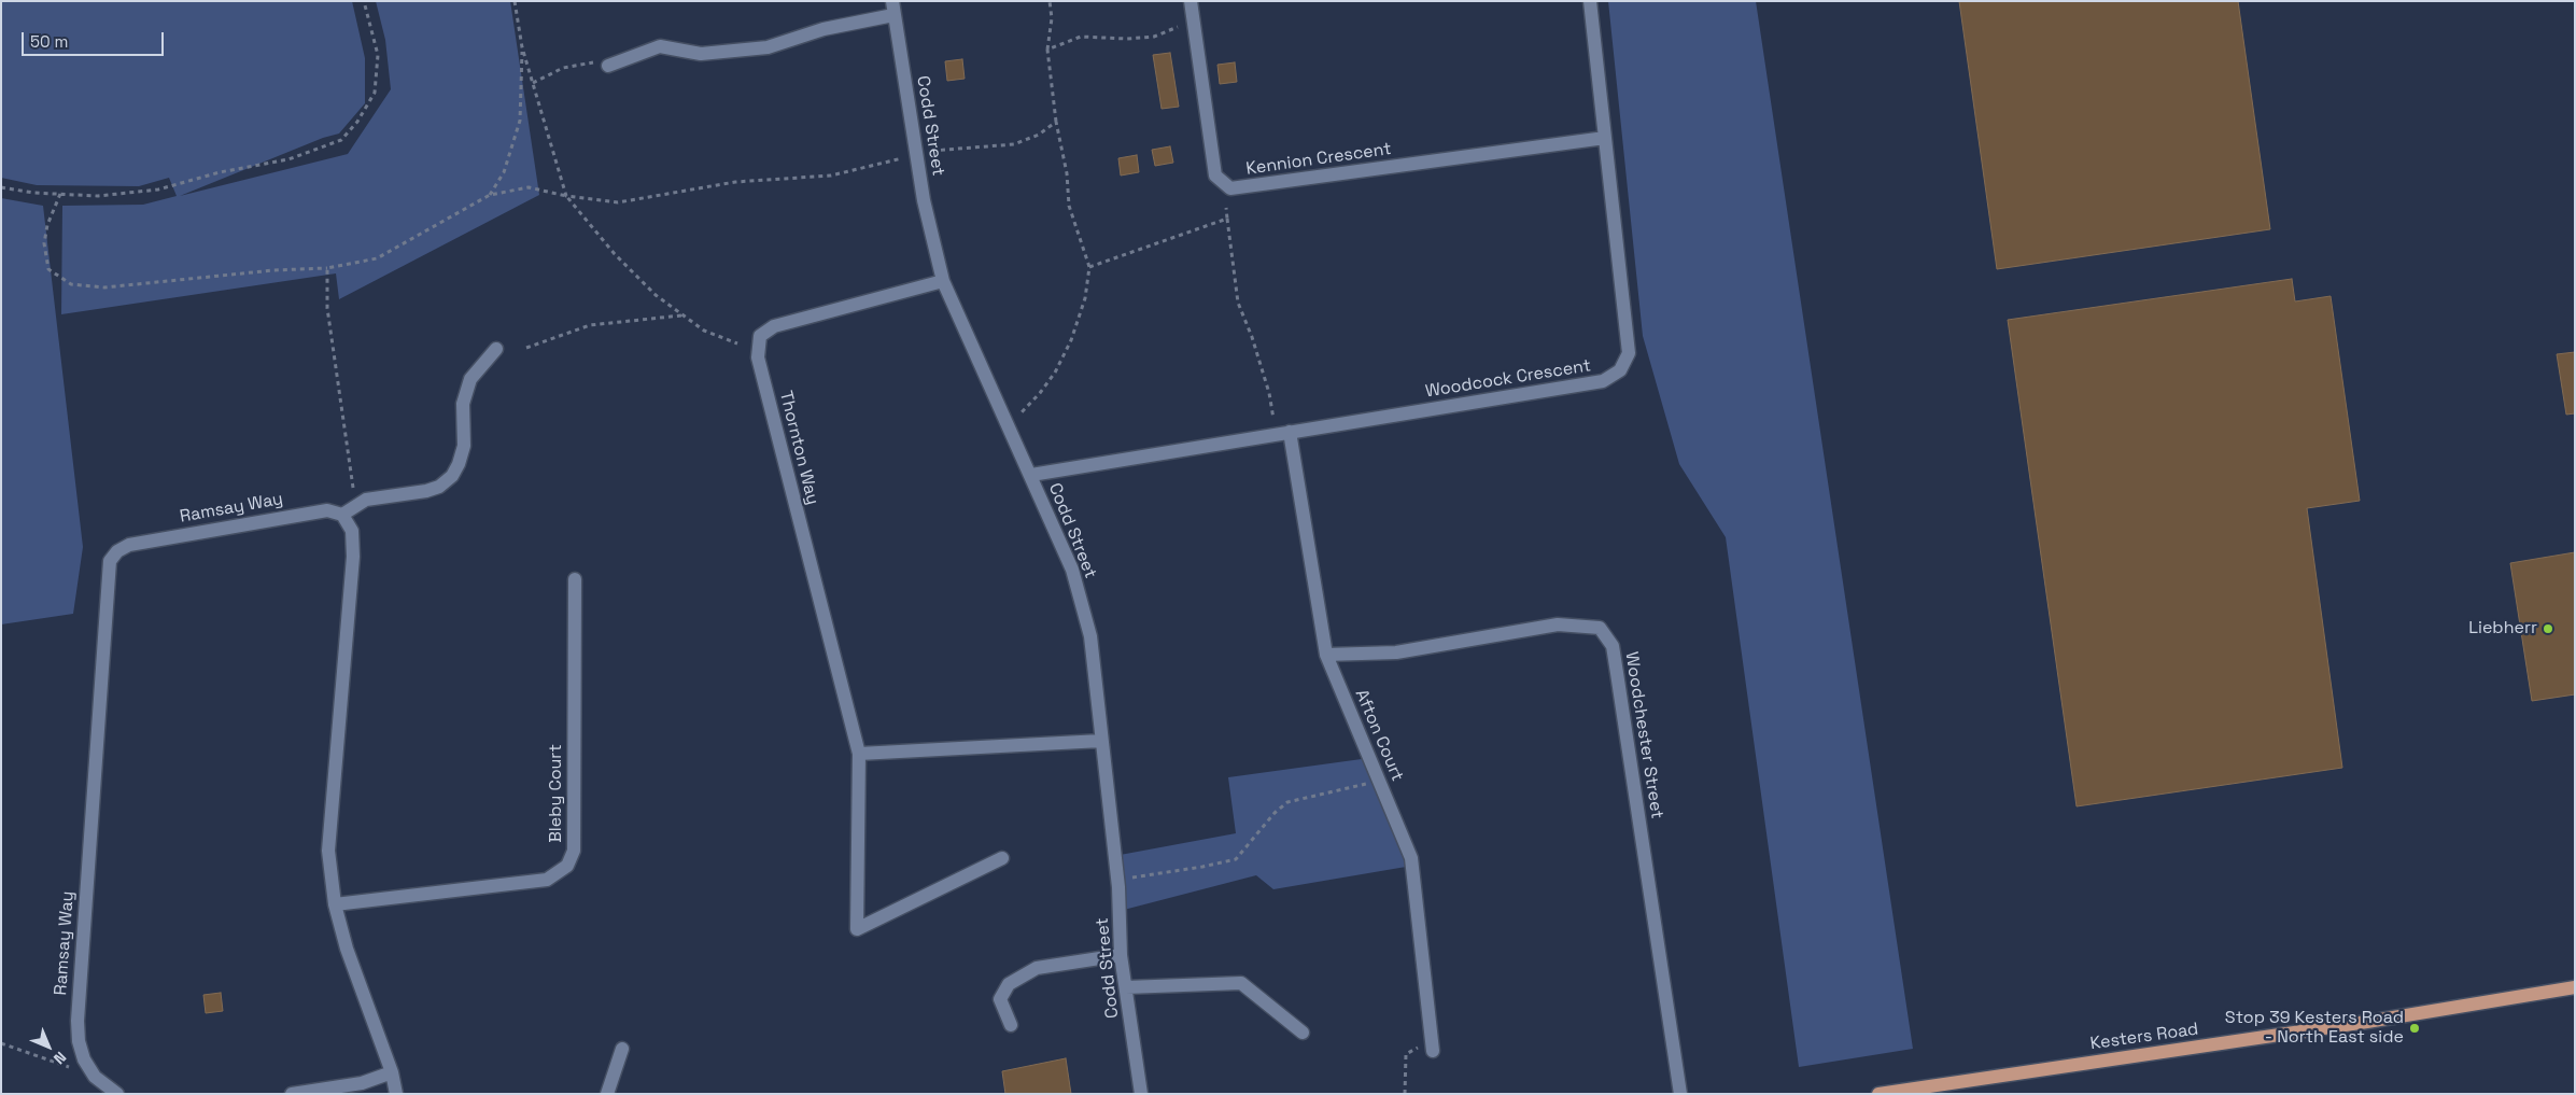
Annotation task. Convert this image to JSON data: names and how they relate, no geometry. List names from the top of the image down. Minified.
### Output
{"streets":{"main road":["Kesters Road"],"street":["Codd Street","Kennion Crescent","Woodcock Crescent","Thornton Way","Ramsay Way","Afton Court","Woodchester Street","Bleby Court"]},"crossings":[["Codd Street","Woodcock Crescent"],["Codd Street","Thornton Way"],["Kennion Crescent","Woodcock Crescent"],["Woodcock Crescent","Afton Court"],["Afton Court","Woodchester Street"]],"places":["Liebherr","Stop 39 Kesters Road - North East side"],"scale_bar":"50 m","north":"bottom right"}
